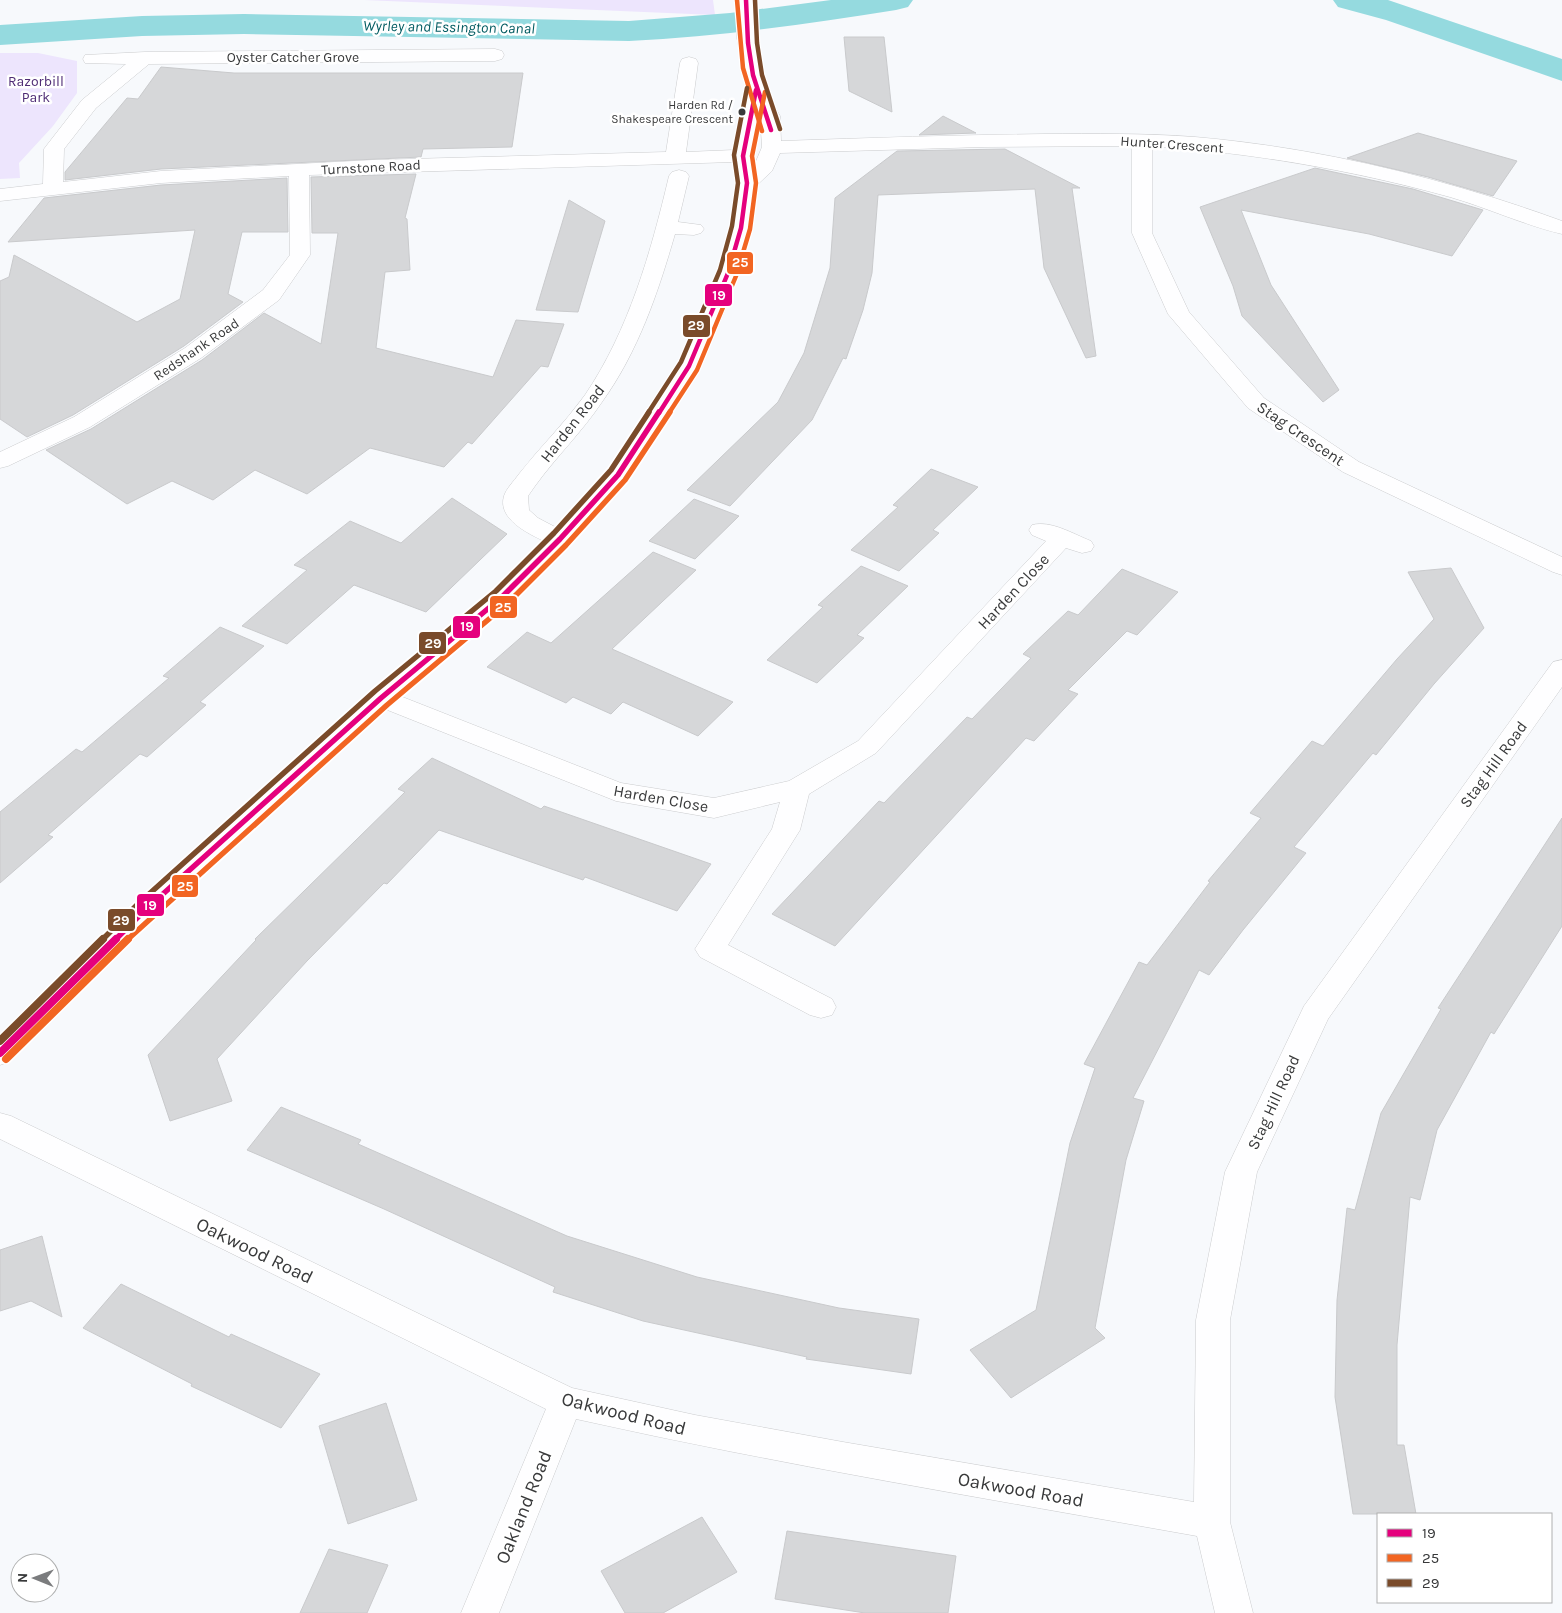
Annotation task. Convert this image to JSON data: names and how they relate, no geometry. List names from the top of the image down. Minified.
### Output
{"streets":{"street":["Oyster Catcher Grove","Hunter Crescent","Turnstone Road","Redshank Road","Harden Road","Stag Crescent","Harden Close","Stag Hill Road","Oakwood Road","Oakland Road"]},"crossings":[["Hunter Crescent","Stag Crescent"],["Turnstone Road","Redshank Road"],["Turnstone Road","Harden Road"],["Stag Hill Road","Oakwood Road"],["Oakwood Road","Oakland Road"]],"water":["Wyrley and Essington Canal"],"parks":["Razorbill Park"],"places":["Harden Rd / Shakespeare Crescent"],"lines":["transit line 19","transit line 25","transit line 29"],"legend":["19","25","29"],"north":"left"}
